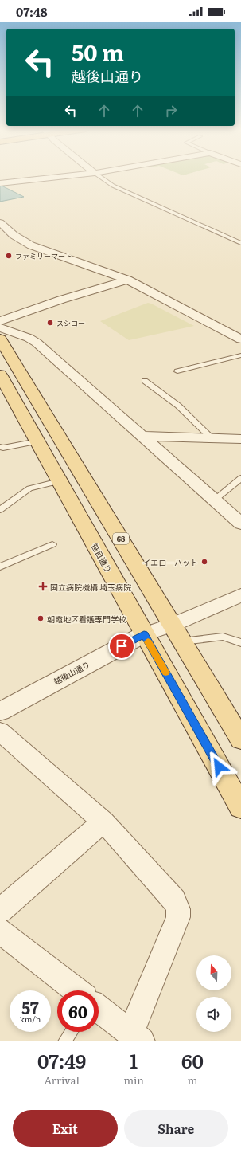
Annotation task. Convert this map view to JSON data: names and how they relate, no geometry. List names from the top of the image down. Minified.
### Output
{"streets":{"main road":["68","笹目通り"],"street":["越後山通り"]},"crossings":[["笹目通り","越後山通り"]],"places":{"other":["ファミリーマート","スシロー","イエローハット","朝霞地区看護専門学校"],"health":["国立病院機構 埼玉病院"]},"north":"top","page":{"status":"07:48","turn":["50 m","越後山通り"],"speed":"57 km/h","limit":"60","eta":["07:49","Arrival","1","min","60","m"],"buttons":["Exit","Share"]}}
